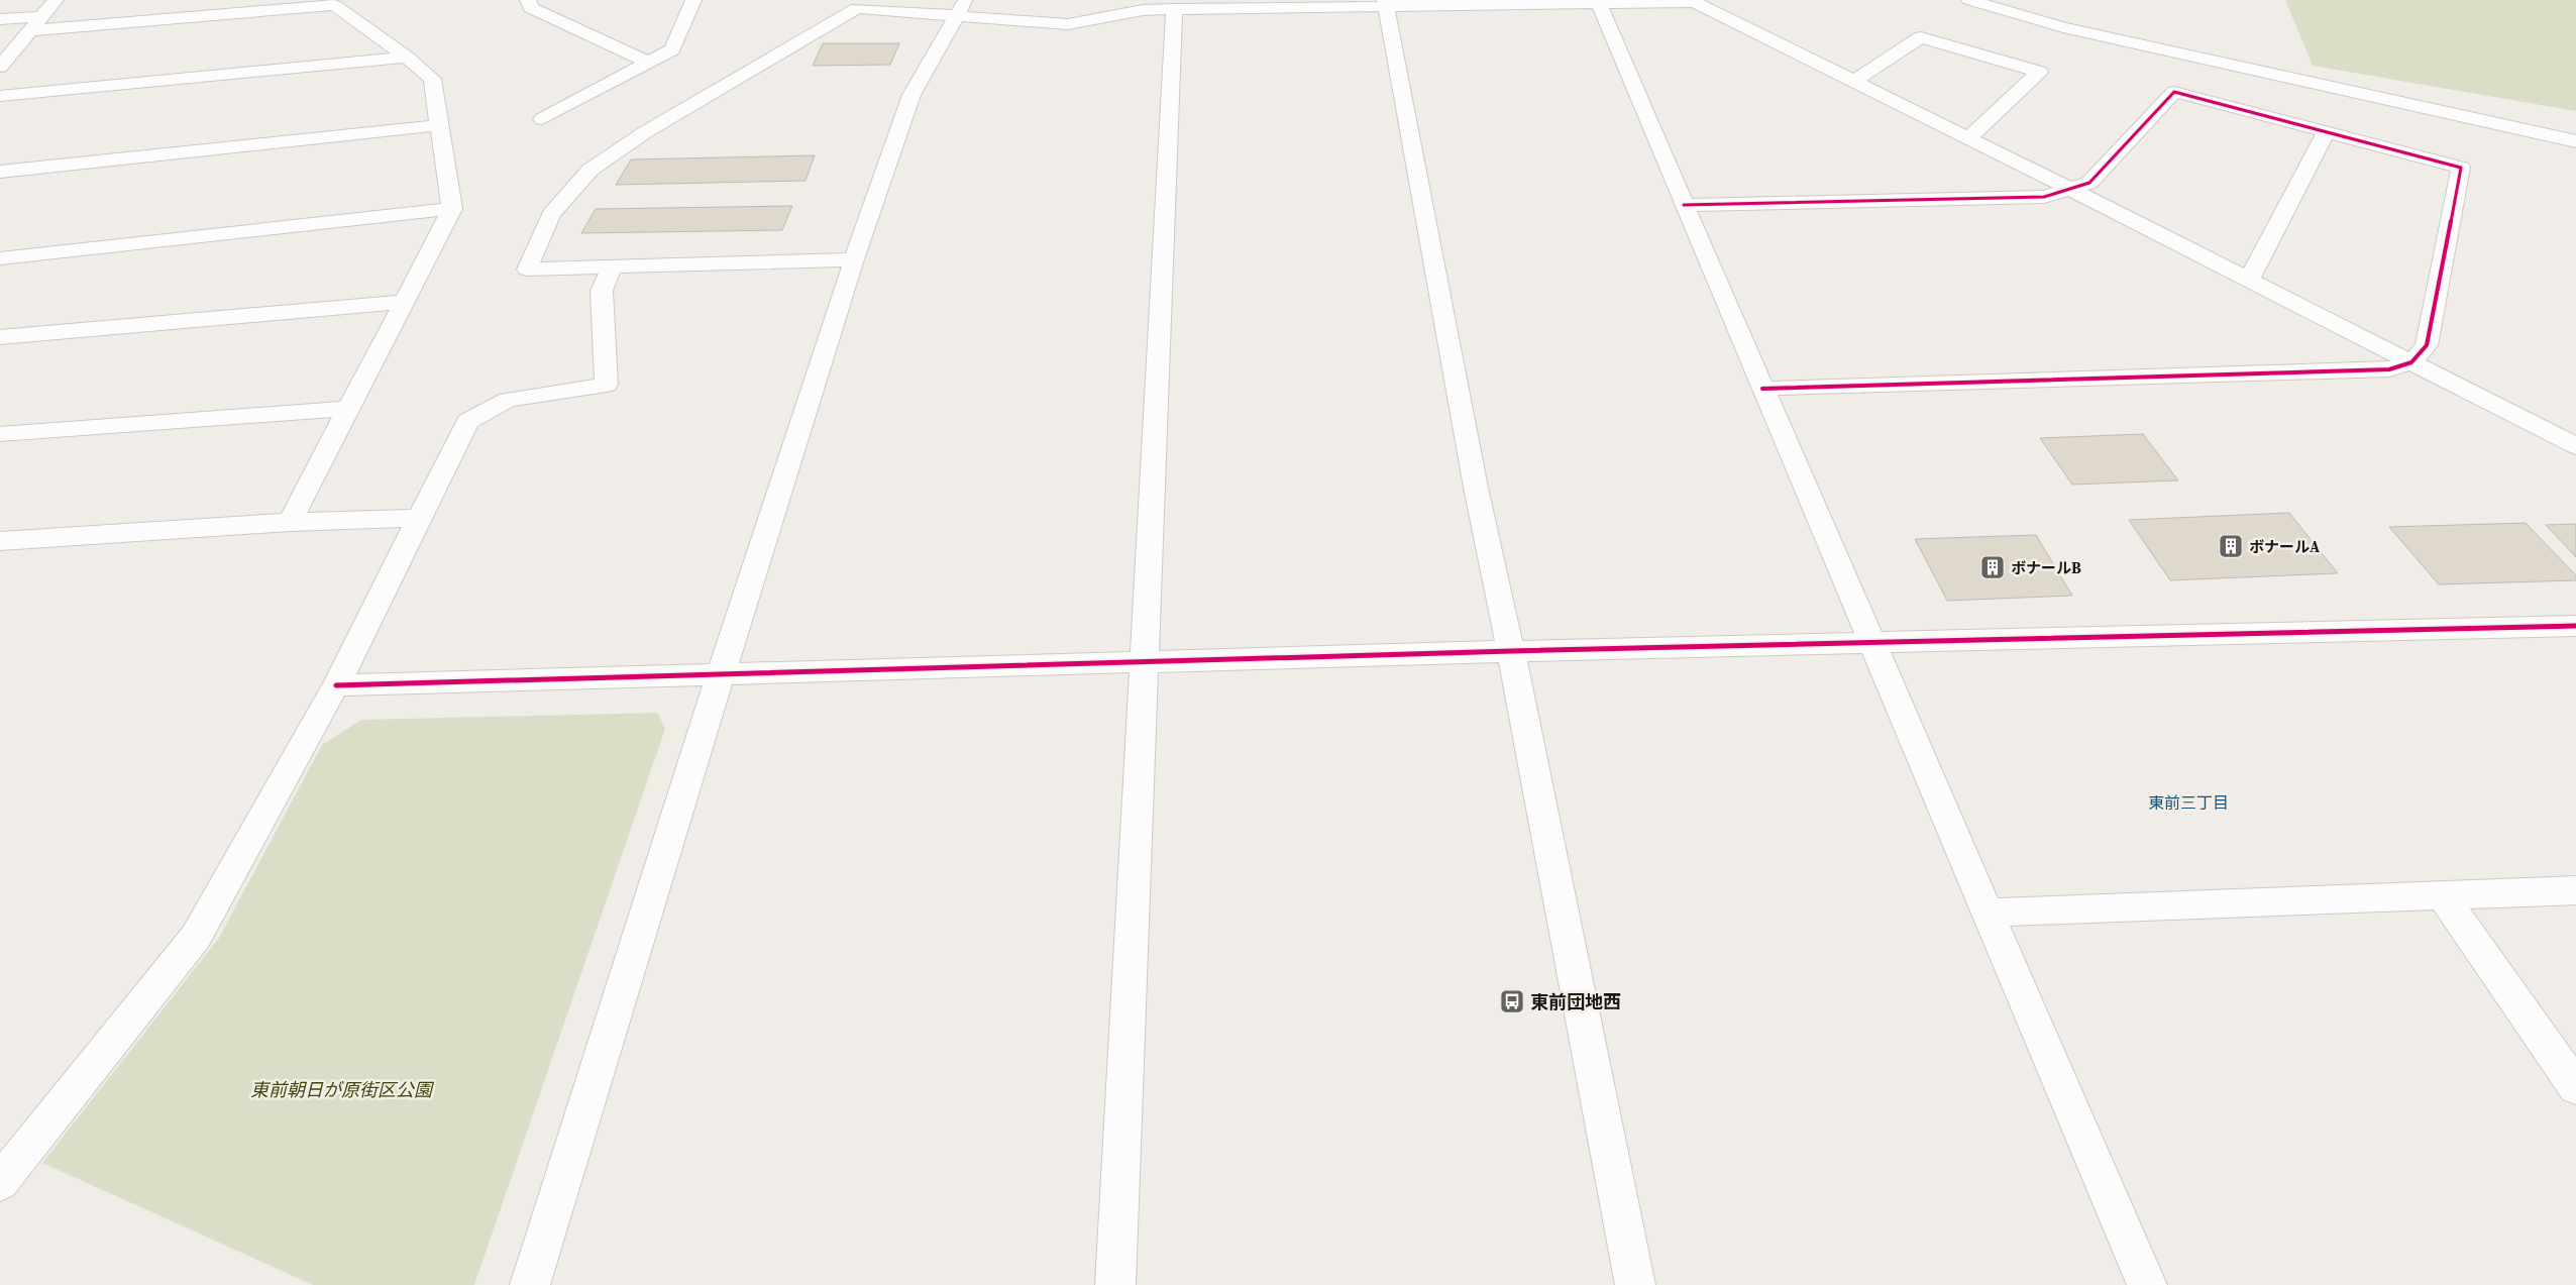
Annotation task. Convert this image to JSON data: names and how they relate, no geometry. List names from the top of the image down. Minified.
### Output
{"districts":["東前三丁目"],"parks":["東前朝日が原街区公園"],"places":{"building":["ボナールA","ボナールB"],"bus stop":["東前団地西"]}}
